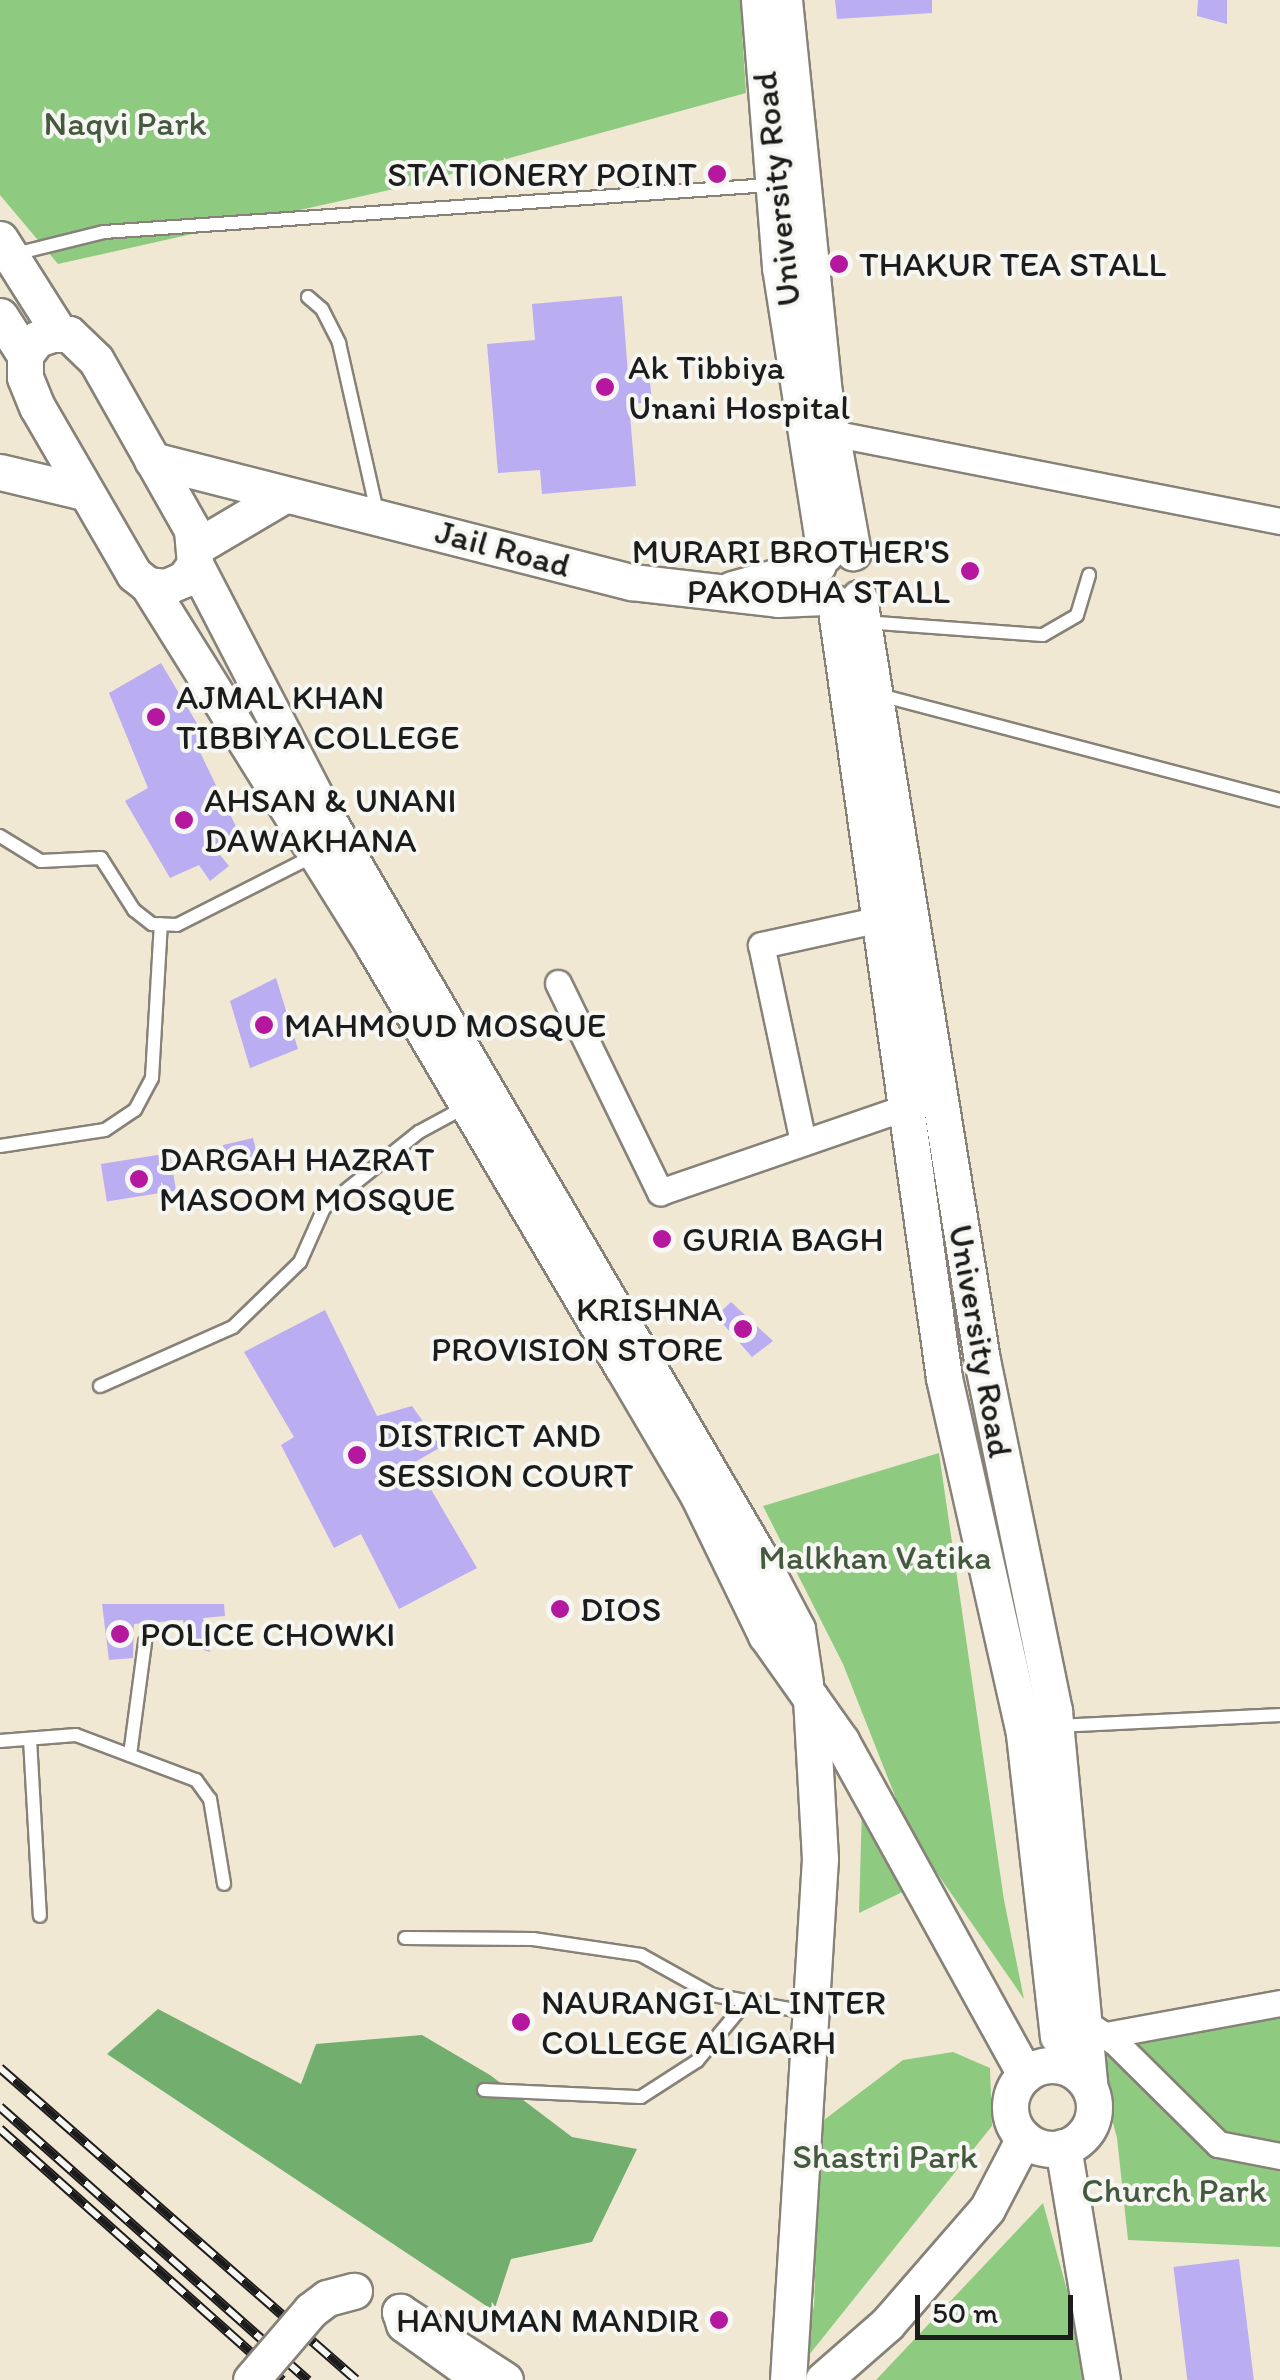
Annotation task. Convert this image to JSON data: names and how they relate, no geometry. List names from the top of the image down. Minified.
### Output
{"streets":{"main road":["University Road","Jail Road"]},"crossings":[["University Road","Jail Road"]],"parks":["Naqvi Park","Malkhan Vatika","Shastri Park","Church Park"],"places":["STATIONERY POINT","THAKUR TEA STALL","Ak Tibbiya Unani Hospital","MURARI BROTHER'S PAKODHA STALL","AJMAL KHAN TIBBIYA COLLEGE","AHSAN & UNANI DAWAKHANA","MAHMOUD MOSQUE","DARGAH HAZRAT MASOOM MOSQUE","GURIA BAGH","KRISHNA PROVISION STORE","DISTRICT AND SESSION COURT","DIOS","POLICE CHOWKI","NAURANGI LAL INTER COLLEGE ALIGARH","HANUMAN MANDIR"],"scale_bar":"50 m"}
